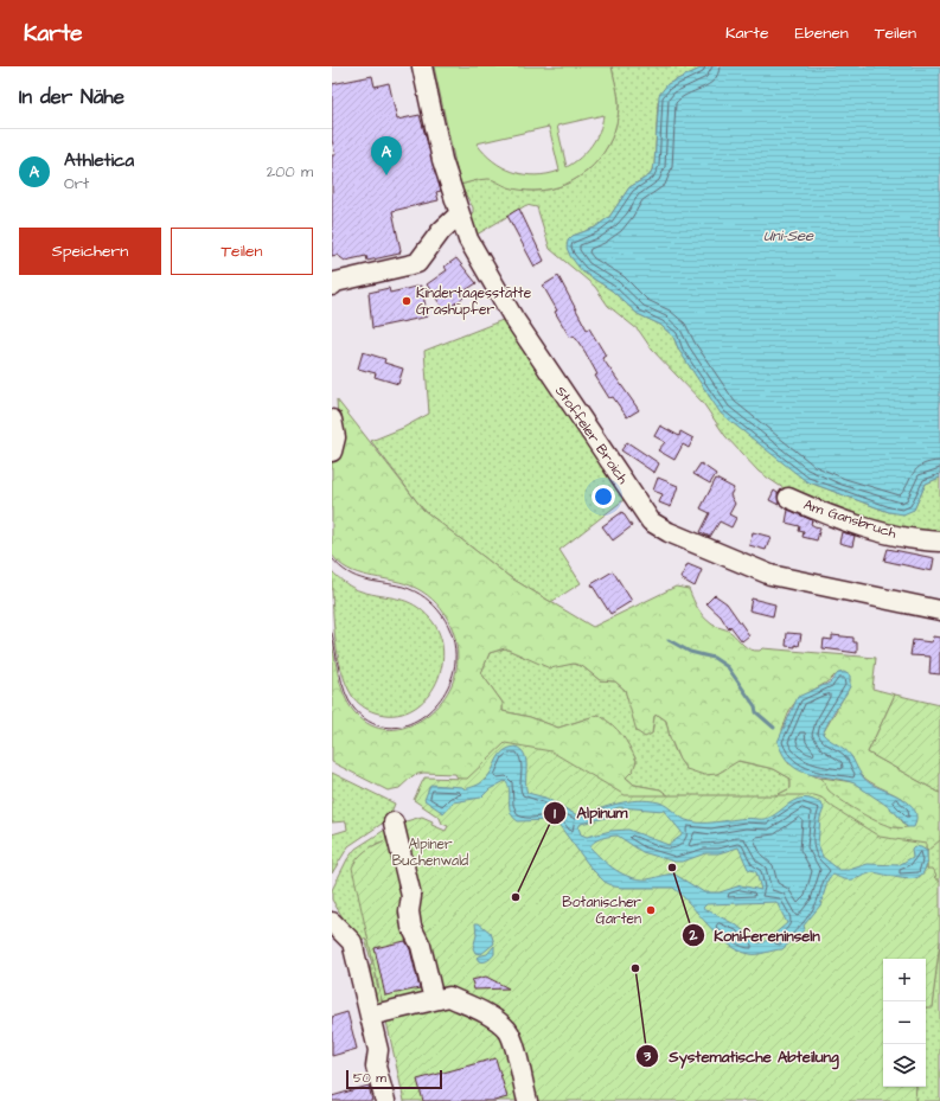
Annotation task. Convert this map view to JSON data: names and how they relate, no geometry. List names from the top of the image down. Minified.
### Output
{"streets":{"lane":["Stoffeler Broich","Am Gansbruch"]},"water":["Uni-See"],"parks":["Alpiner Buchenwald"],"places":["Kindertagesstätte Grashüpfer","Konifereninseln","Alpinum","Botanischer Garten","Systematische Abteilung"],"scale_bar":"50 m","page":{"header":"Karte","nav":["Karte","Ebenen","Teilen"],"heading":"In der Nähe","list":[{"mark":"A","name":"Athletica","note":"Ort","value":"200 m"}],"pins":"A","buttons":["Speichern","Teilen"],"map_buttons":["+","−"],"scale":"50 m"}}
